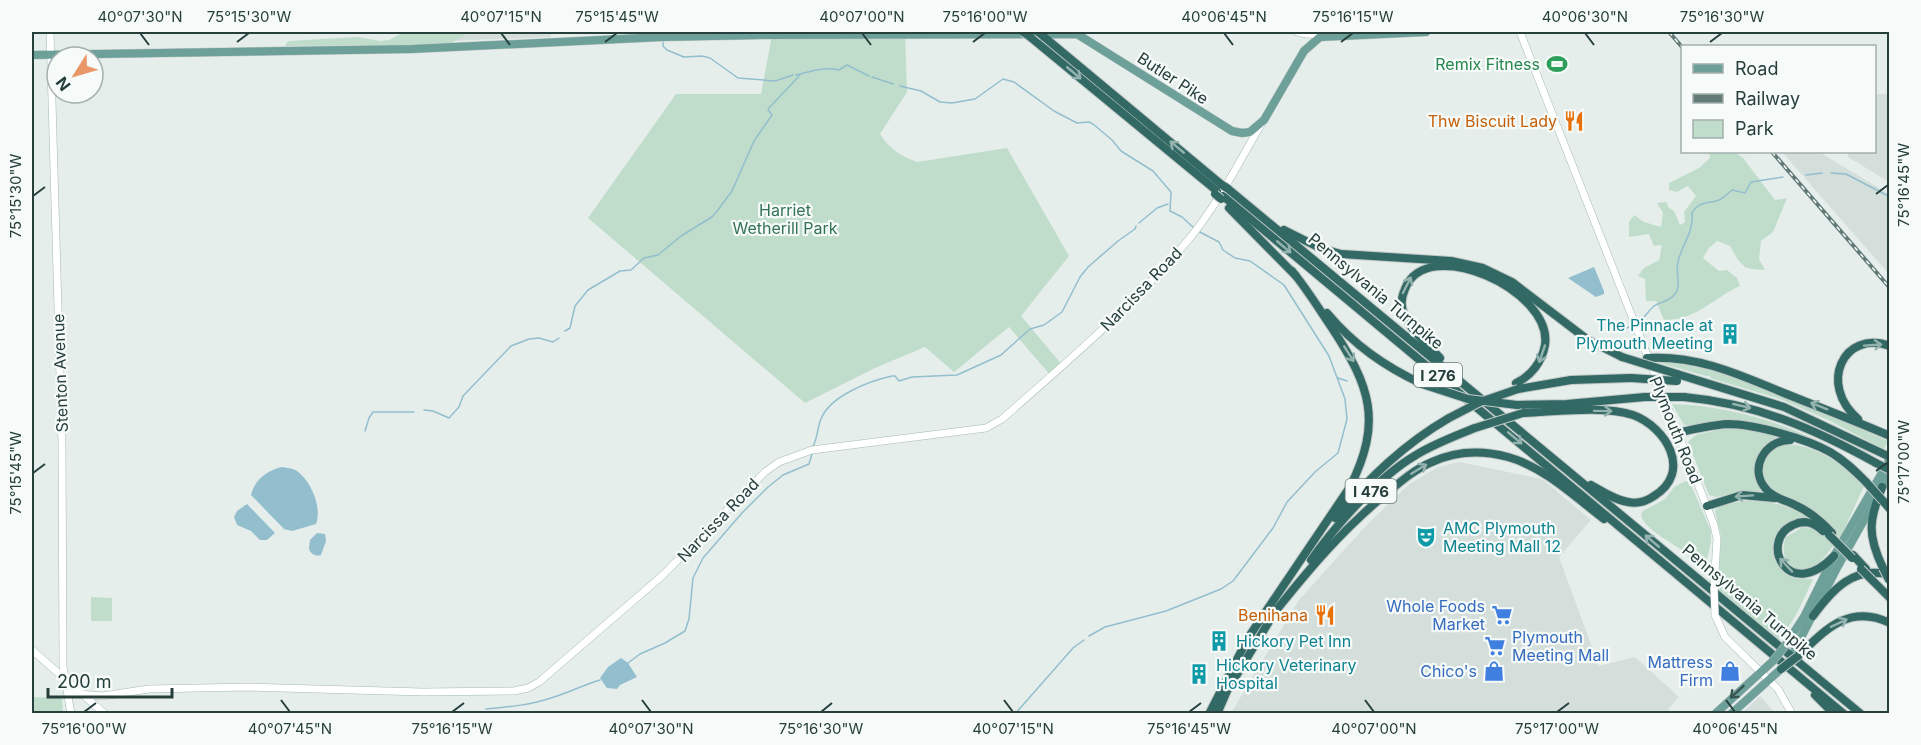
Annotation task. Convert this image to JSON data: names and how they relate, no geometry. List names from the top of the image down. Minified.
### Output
{"streets":{"highway":["Pennsylvania Turnpike","I 276","I 476"],"main road":["Butler Pike","Narcissa Road","Stenton Avenue","Plymouth Road"]},"crossings":[["Butler Pike","Narcissa Road"],["Narcissa Road","Stenton Avenue"]],"parks":["Harriet Wetherill Park"],"places":{"sports":["Remix Fitness"],"restaurant":["Thw Biscuit Lady","Benihana"],"building":["The Pinnacle at Plymouth Meeting","Hickory Pet Inn","Hickory Veterinary Hospital"],"theatre":["AMC Plymouth Meeting Mall 12"],"supermarket":["Whole Foods Market","Plymouth Meeting Mall"],"shop":["Chico's","Mattress Firm"]},"legend":["Road","Railway","Park"],"scale_bar":"200 m","north":"bottom left","coordinates":["40°07'30\"N","75°15'30\"W","40°07'15\"N","75°15'45\"W","40°07'00\"N","75°16'00\"W","40°06'45\"N","75°16'15\"W","40°06'30\"N","75°16'30\"W","75°16'45\"W","75°17'00\"W","40°07'45\"N"]}
